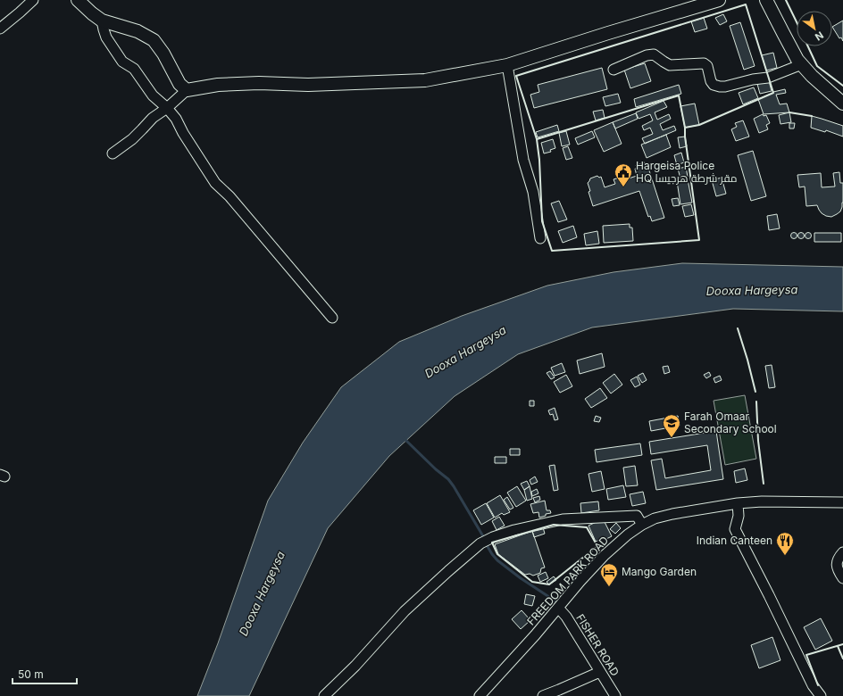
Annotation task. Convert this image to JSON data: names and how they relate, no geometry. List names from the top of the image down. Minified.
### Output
{"streets":{"street":["FREEDOM PARK ROAD","FISHER ROAD"]},"crossings":[["FREEDOM PARK ROAD","FISHER ROAD"]],"water":["Dooxa Hargeysa"],"places":{"public building":["Hargeisa Police HQ مقر شرطة هرجيسا"],"school or university":["Farah Omaar Secondary School"],"restaurant":["Indian Canteen"],"hotel":["Mango Garden"]},"scale_bar":"50 m","north":"bottom right"}
